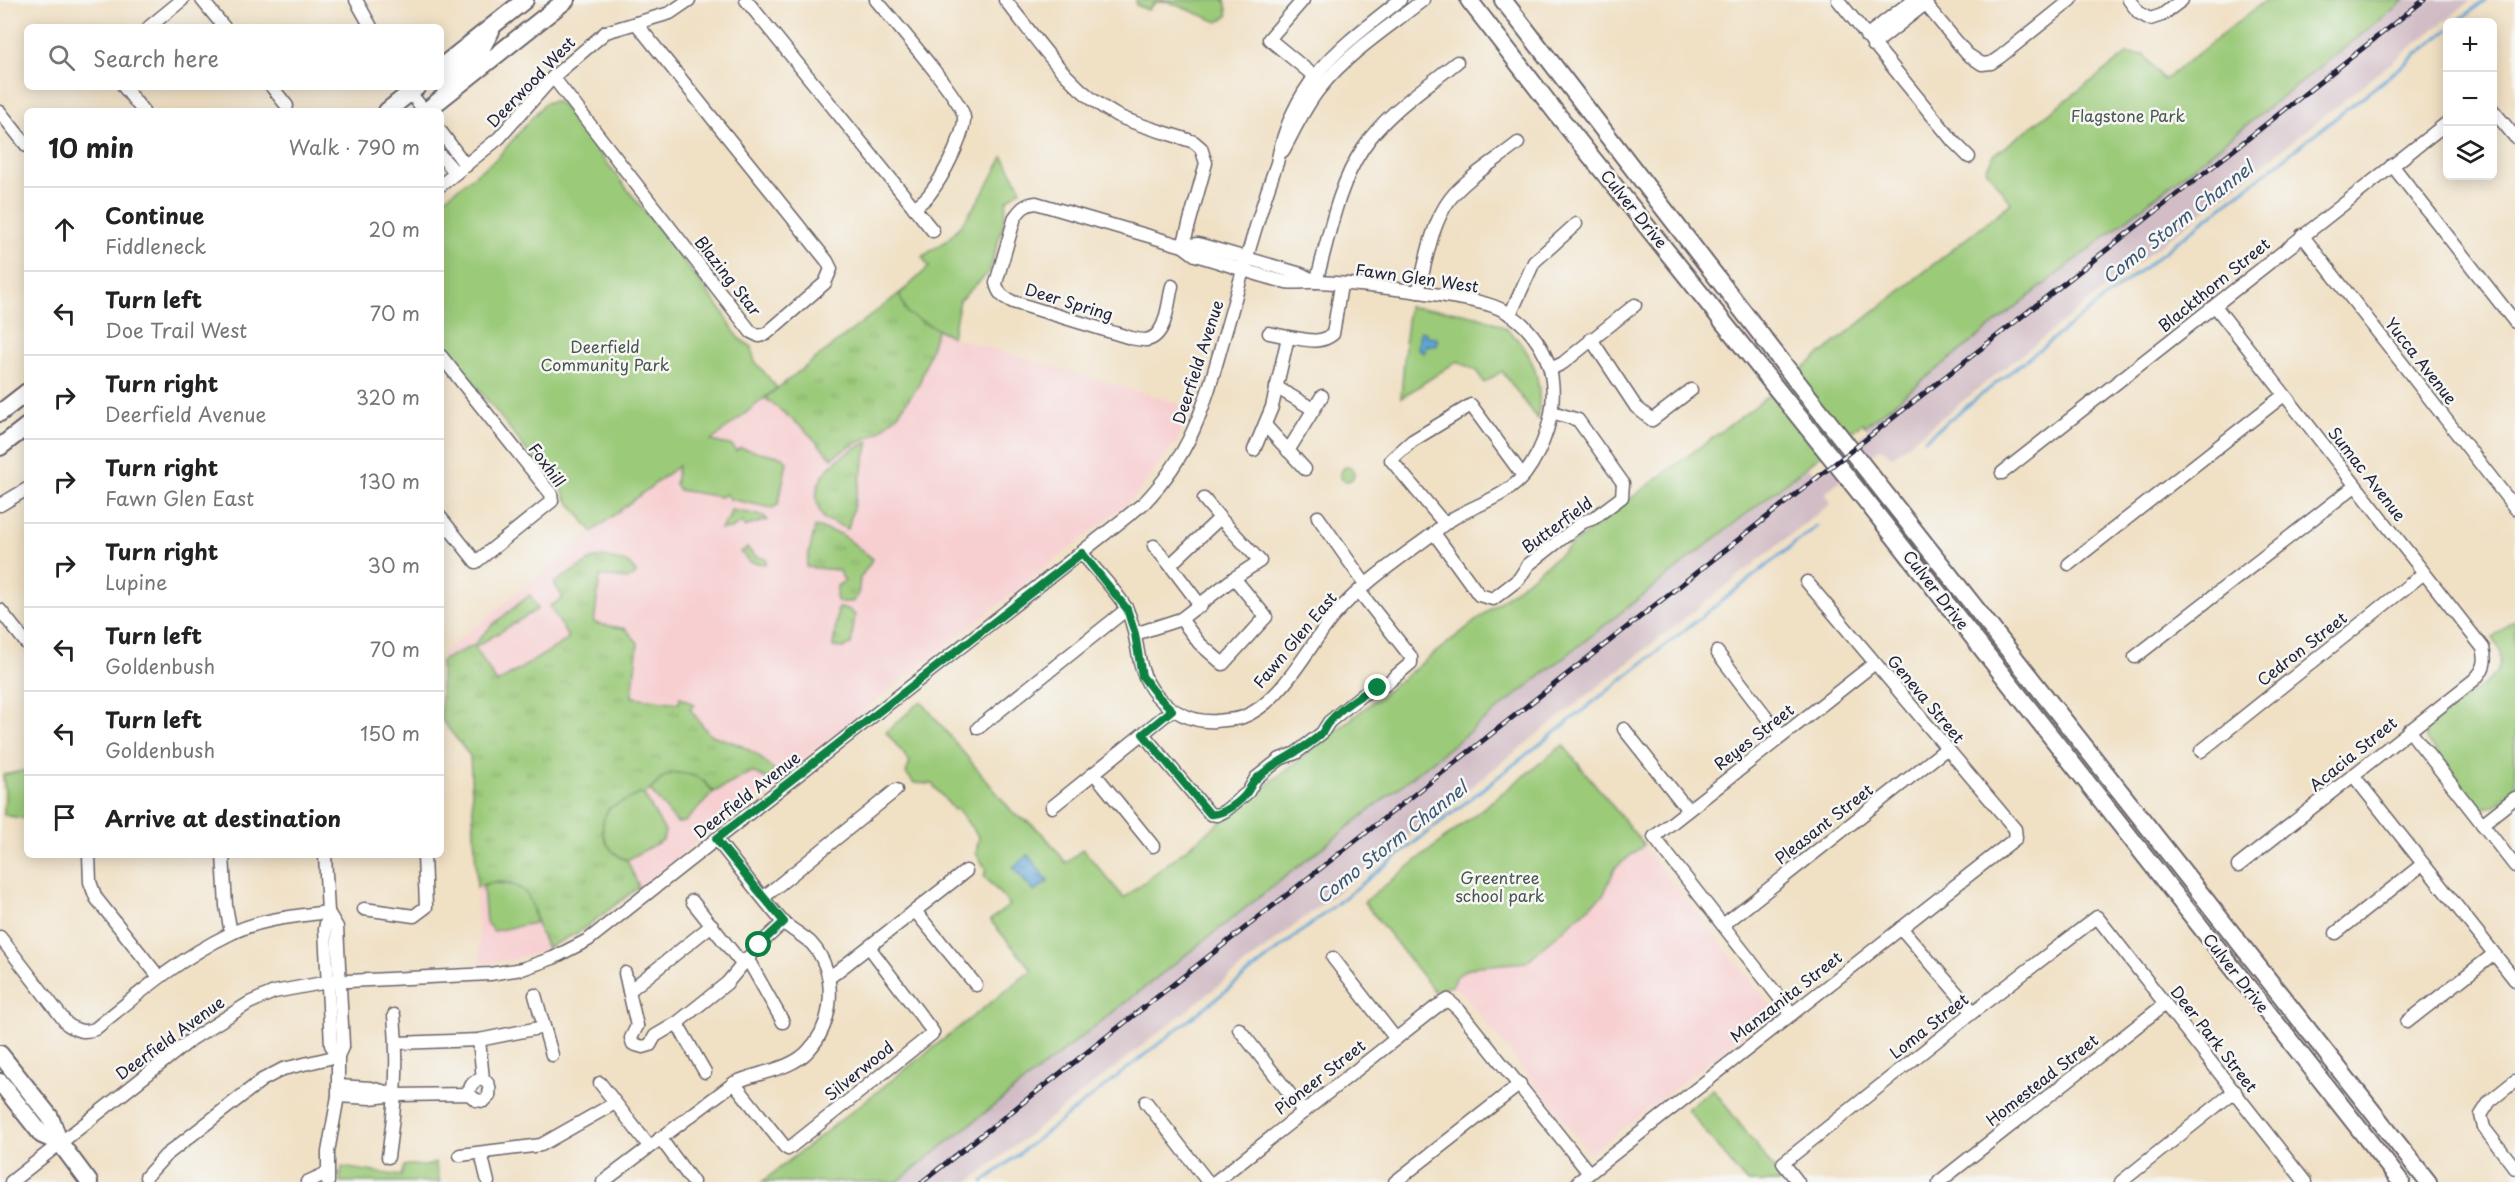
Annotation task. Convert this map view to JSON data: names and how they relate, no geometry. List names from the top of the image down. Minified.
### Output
{"streets":{"main road":["Culver Drive"],"street":["Deerwood West","Blazing Star","Fawn Glen West","Blackthorn Street","Deer Spring","Yucca Avenue","Deerfield Avenue","Foxhill","Sumac Avenue","Butterfield","Fawn Glen East","Cedron Street","Geneva Street","Reyes Street","Acacia Street","Pleasant Street","Manzanita Street","Loma Street","Deer Park Street","Silverwood","Pioneer Street","Homestead Street"]},"crossings":[["Deerwood West","Blazing Star"],["Fawn Glen West","Deer Spring"],["Fawn Glen West","Deerfield Avenue"],["Fawn Glen West","Butterfield"],["Fawn Glen West","Fawn Glen East"],["Blackthorn Street","Yucca Avenue"],["Blackthorn Street","Sumac Avenue"],["Deer Spring","Deerfield Avenue"],["Deerfield Avenue","Fawn Glen East"],["Sumac Avenue","Cedron Street"],["Sumac Avenue","Acacia Street"],["Butterfield","Fawn Glen East"],["Geneva Street","Reyes Street"],["Geneva Street","Pleasant Street"],["Geneva Street","Manzanita Street"],["Reyes Street","Pleasant Street"],["Loma Street","Deer Park Street"],["Deer Park Street","Homestead Street"]],"water":["Como Storm Channel"],"parks":["Flagstone Park","Deerfield Community Park","Greentree school park"],"page":{"map_buttons":["+","−"],"search":"Search here","heading":["10 min","Walk · 790 m"],"list":[["Continue","Fiddleneck","20 m"],["Turn left","Doe Trail West","70 m"],["Turn right","Deerfield Avenue","320 m"],["Turn right","Fawn Glen East","130 m"],["Turn right","Lupine","30 m"],["Turn left","Goldenbush","70 m"],["Turn left","Goldenbush","150 m"],"Arrive at destination"]}}
